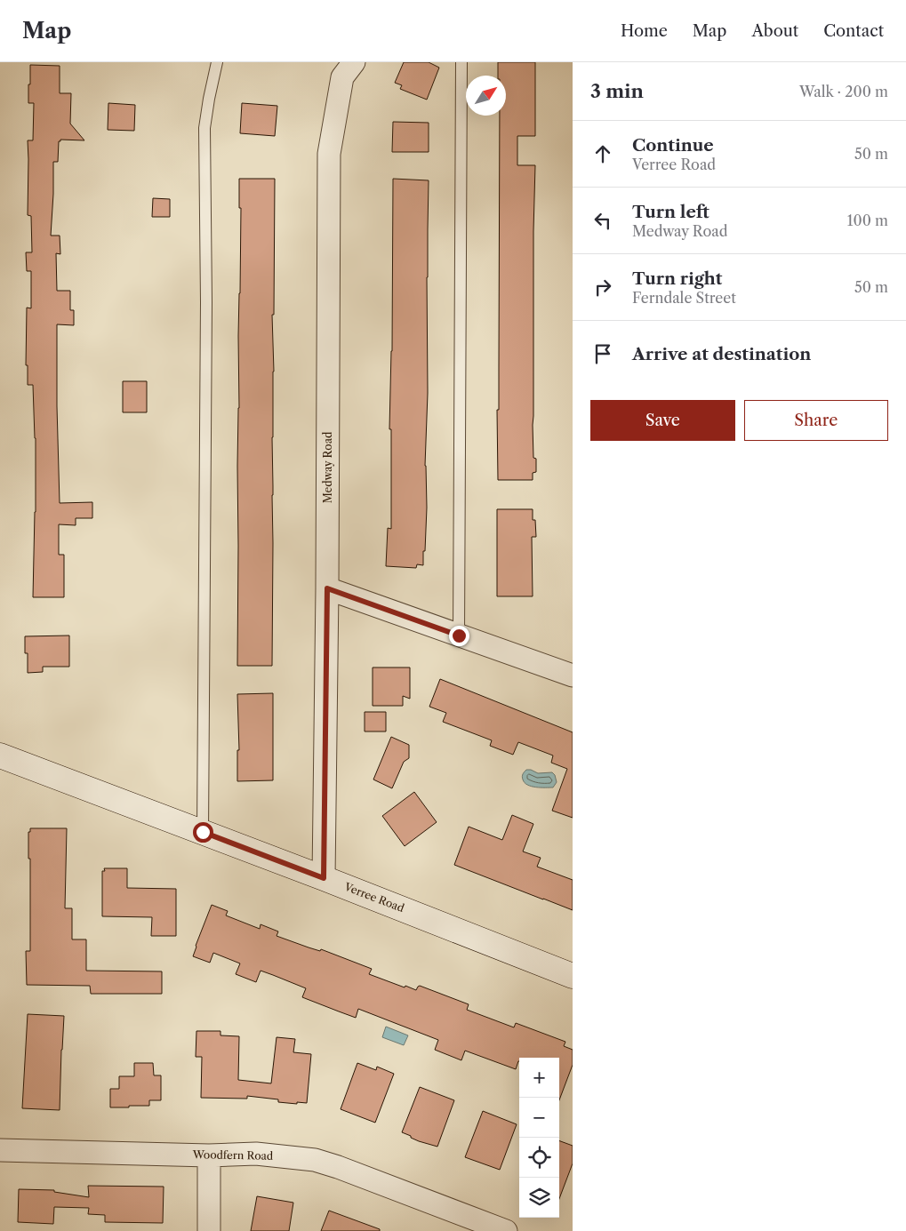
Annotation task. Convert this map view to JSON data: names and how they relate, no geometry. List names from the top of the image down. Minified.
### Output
{"streets":{"main road":["Verree Road"],"street":["Medway Road","Woodfern Road"]},"crossings":[["Medway Road","Verree Road"]],"north":"top right","page":{"header":"Map","nav":["Home","Map","About","Contact"],"heading":["3 min","Walk · 200 m"],"list":[["Continue","Verree Road","50 m"],["Turn left","Medway Road","100 m"],["Turn right","Ferndale Street","50 m"],"Arrive at destination"],"buttons":["Save","Share"],"map_buttons":["+","−"]}}
